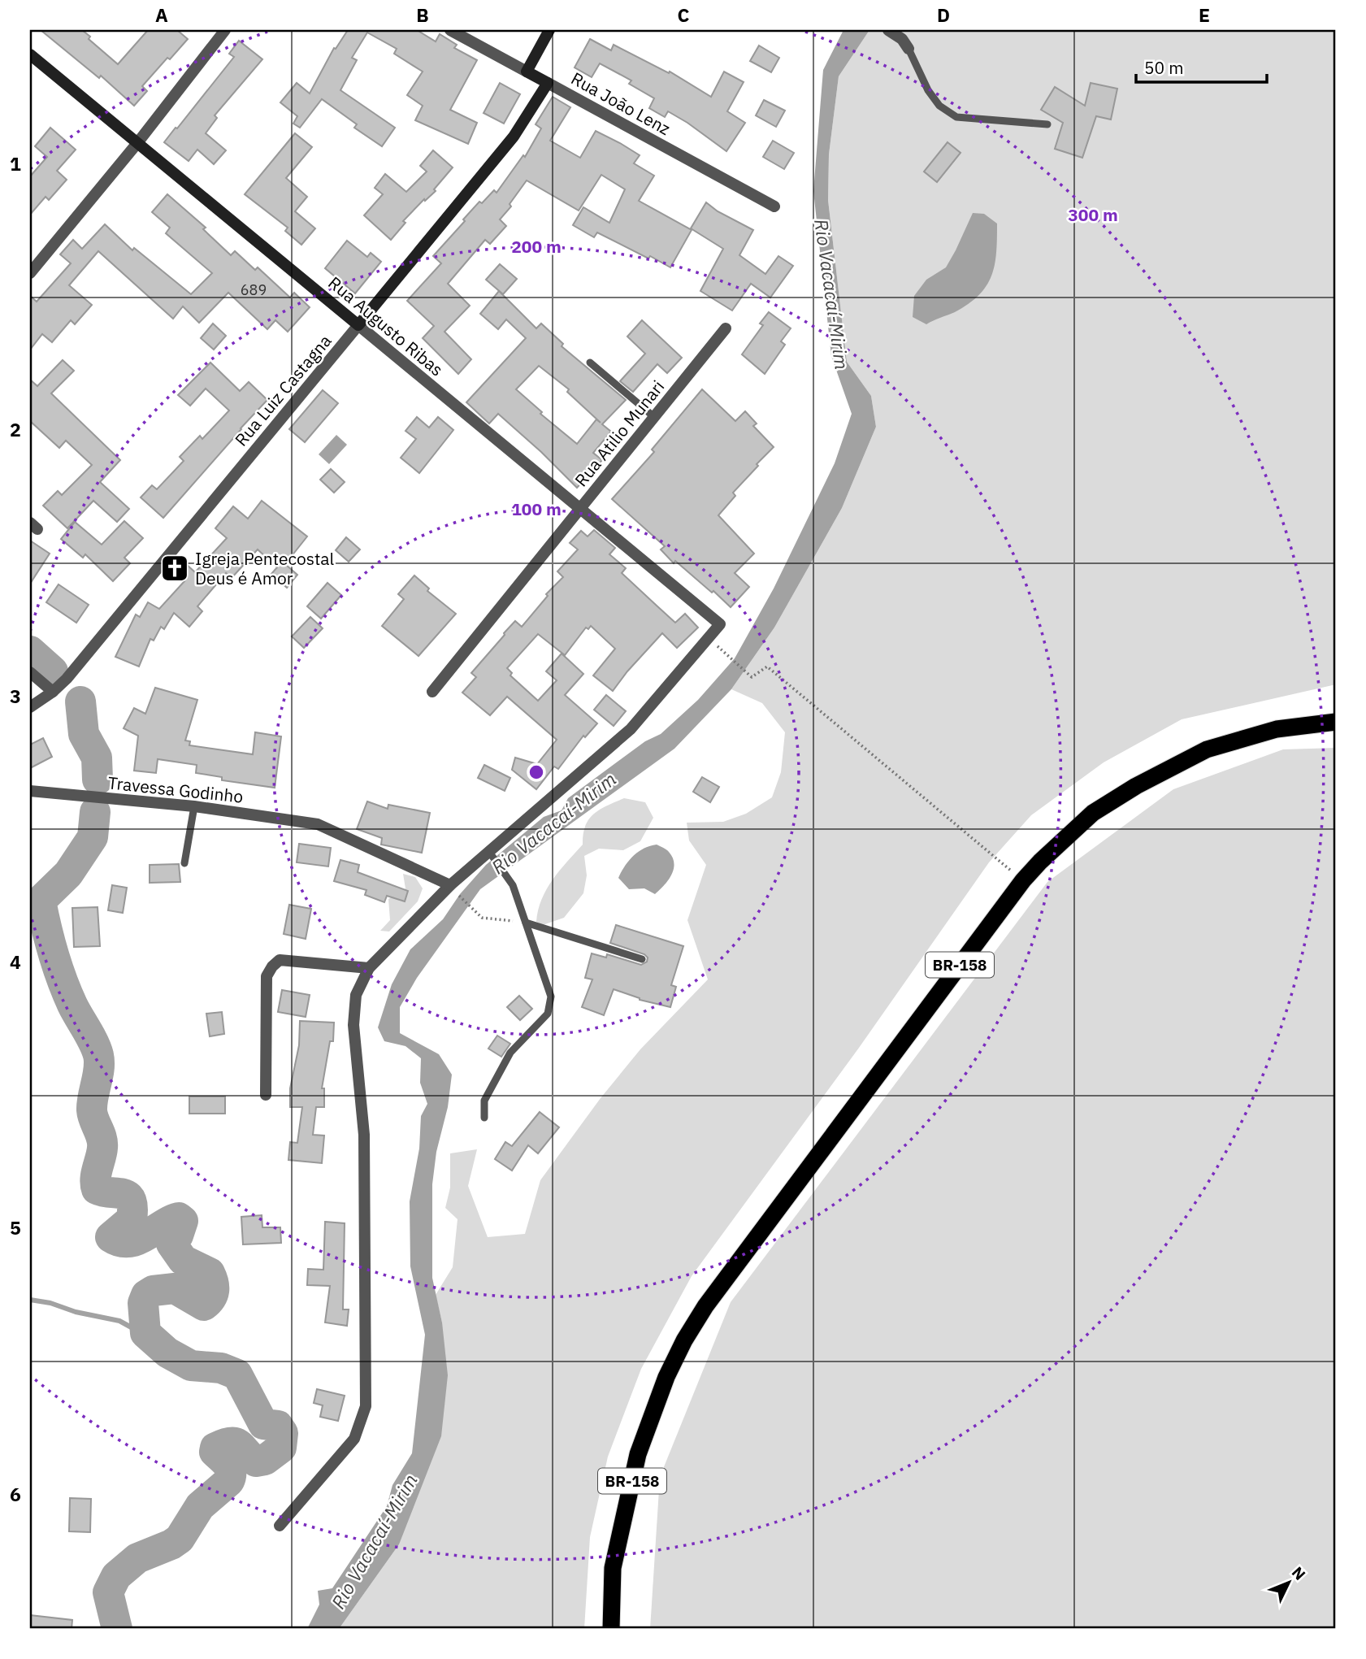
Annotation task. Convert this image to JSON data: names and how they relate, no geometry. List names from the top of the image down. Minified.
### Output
{"streets":{"highway":["BR-158"],"street":["Rua João Lenz","Rua Augusto Ribas","Rua Luiz Castagna","Rua Atilio Munari","Travessa Godinho"]},"crossings":[["Rua João Lenz","Rua Luiz Castagna"],["Rua Augusto Ribas","Rua Luiz Castagna"],["Rua Augusto Ribas","Rua Atilio Munari"]],"water":["Rio Vacacaí-Mirim"],"places":{"church":["Igreja Pentecostal Deus é Amor"]},"house_numbers":["689"],"scale_bar":"50 m","north":"top right","grid":{"columns":["A","B","C","D","E"],"rows":["1","2","3","4","5","6"]},"rings":["300 m","200 m","100 m"]}
